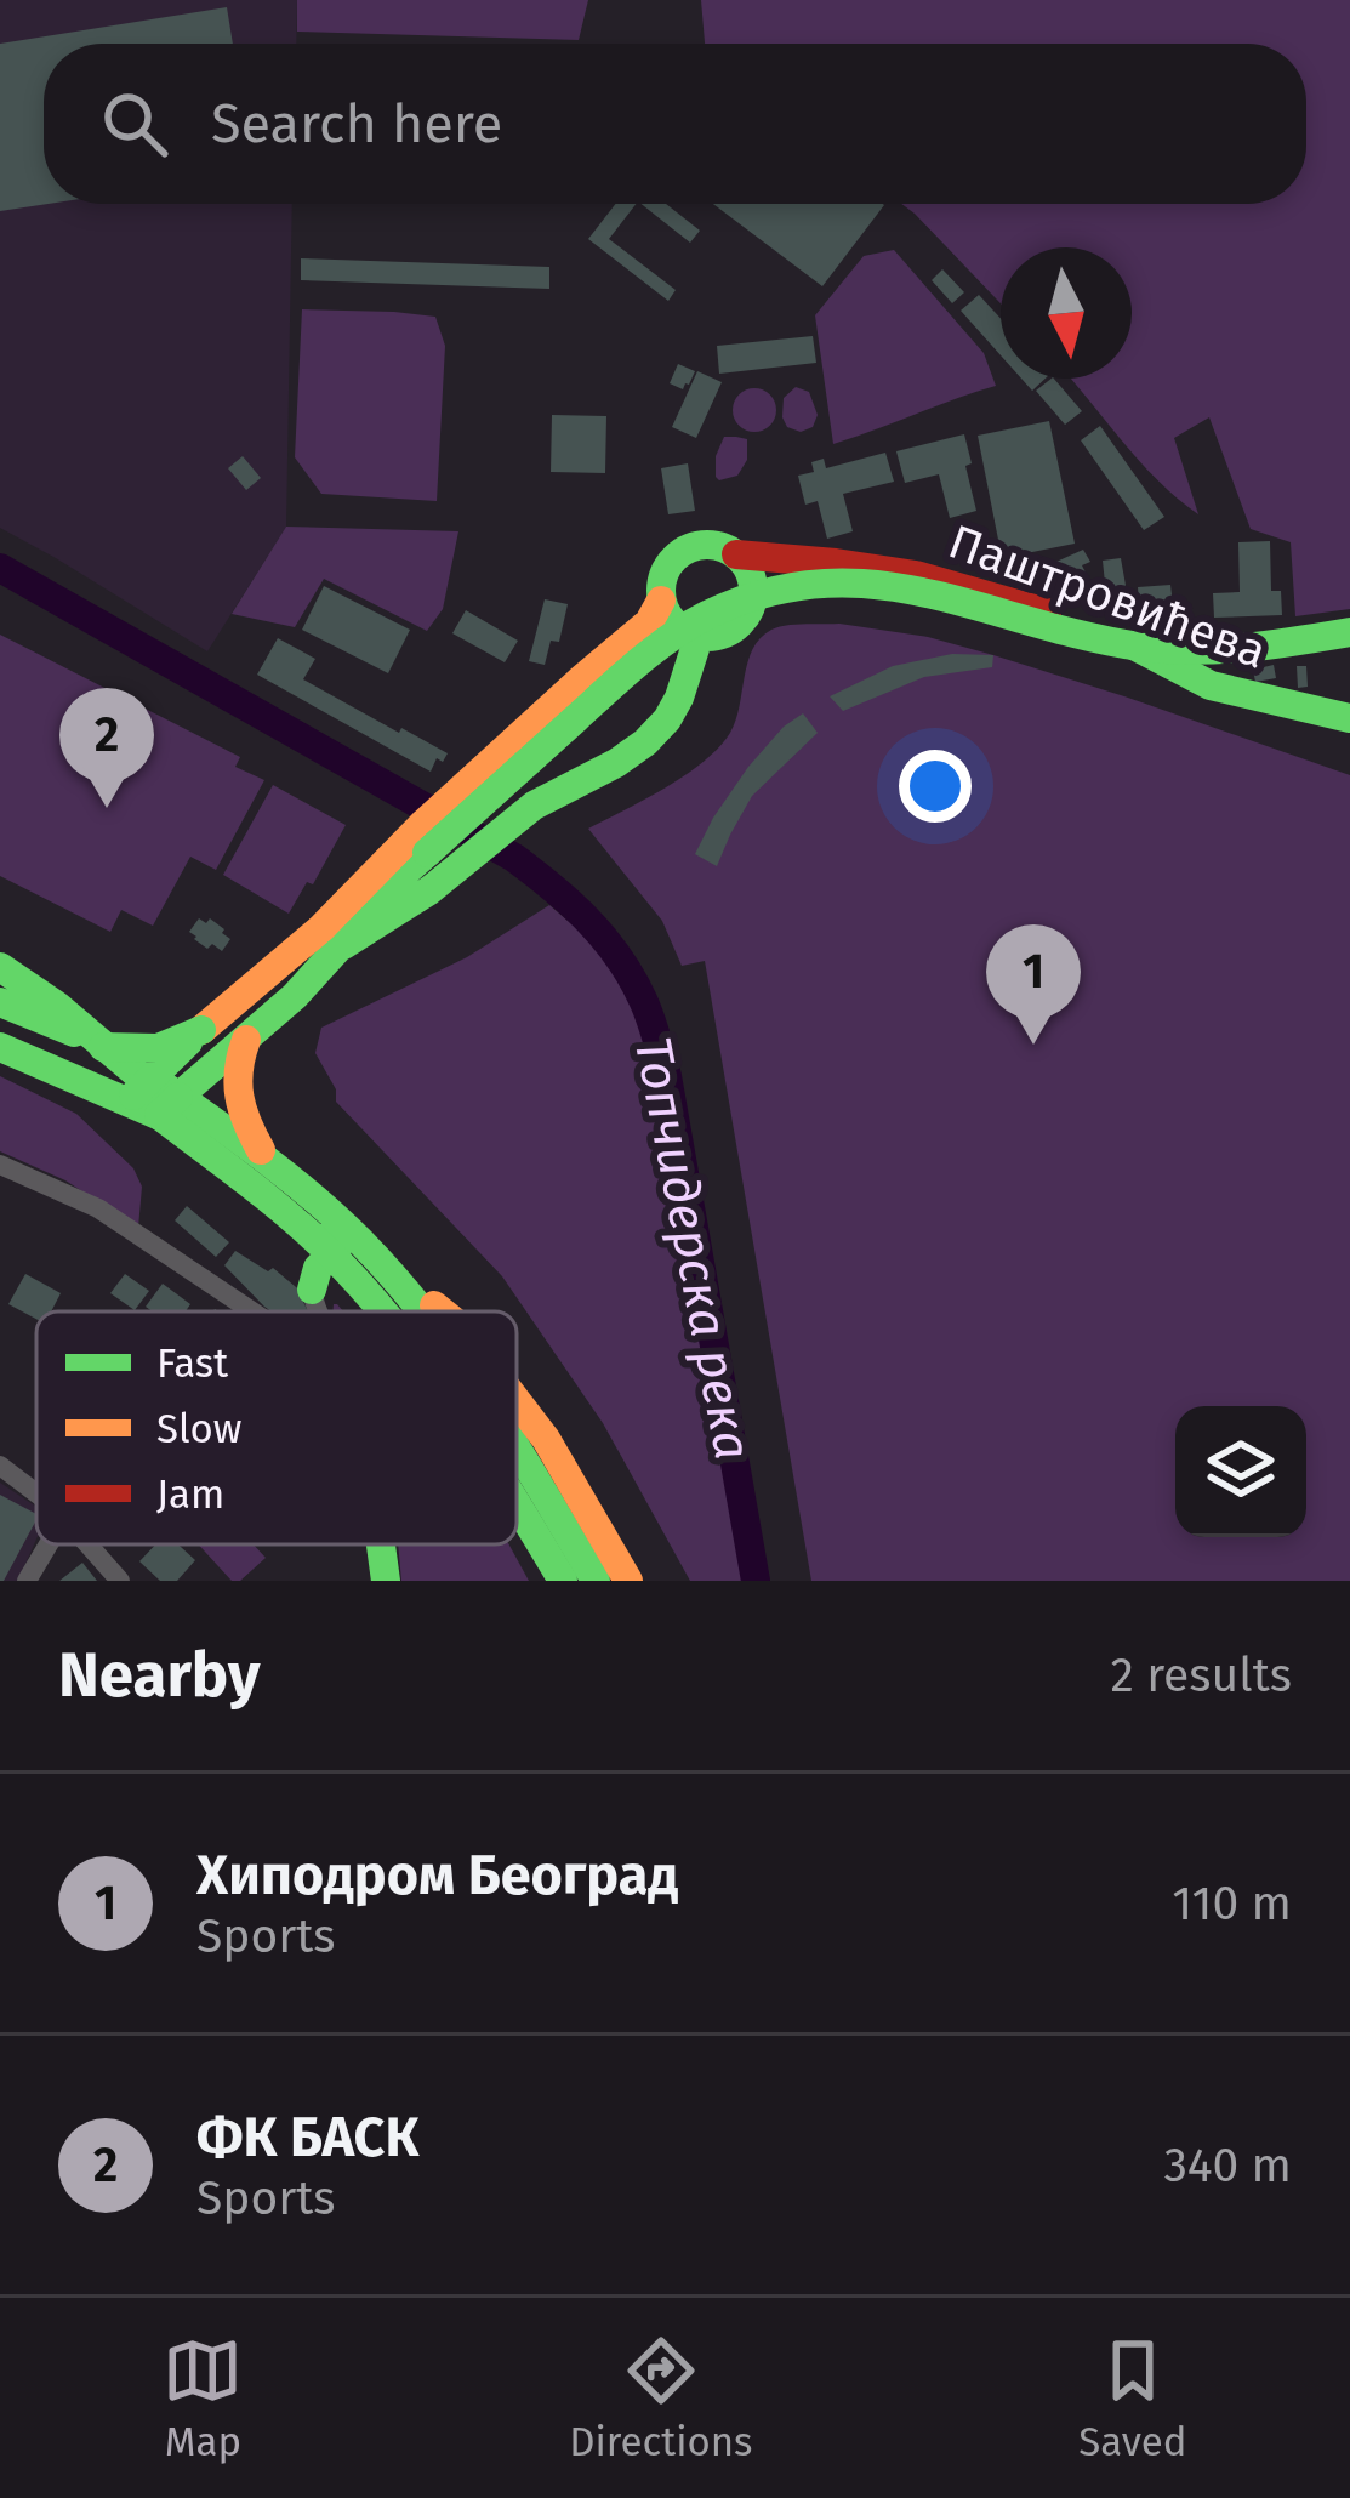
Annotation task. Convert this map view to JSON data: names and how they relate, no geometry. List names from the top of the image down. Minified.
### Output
{"streets":{"main road":["Паштровићева"]},"water":["Топчидерска река"],"legend":["Fast","Slow","Jam"],"north":"bottom","page":{"search":"Search here","pins":["2","1"],"heading":["Nearby","2 results"],"list":[{"mark":"1","name":"Хиподром Београд","note":"Sports","value":"110 m"},{"mark":"2","name":"ФК БАСК","note":"Sports","value":"340 m"}],"nav":["Map","Directions","Saved"]}}
